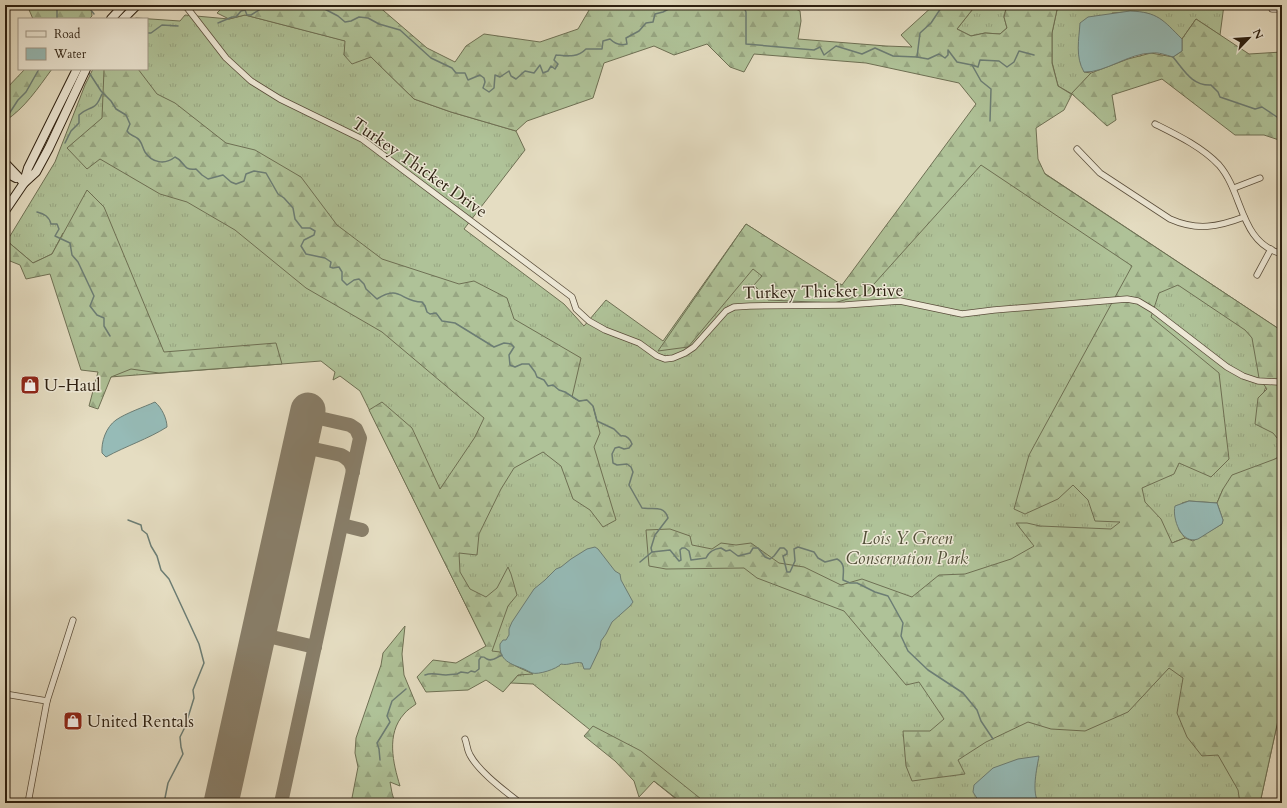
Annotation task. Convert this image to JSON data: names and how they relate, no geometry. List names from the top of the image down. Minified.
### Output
{"streets":{"street":["Turkey Thicket Drive"]},"parks":["Lois Y. Green Conservation Park"],"places":{"shop":["U-Haul","United Rentals"]},"legend":["Road","Water"],"north":"top right"}
